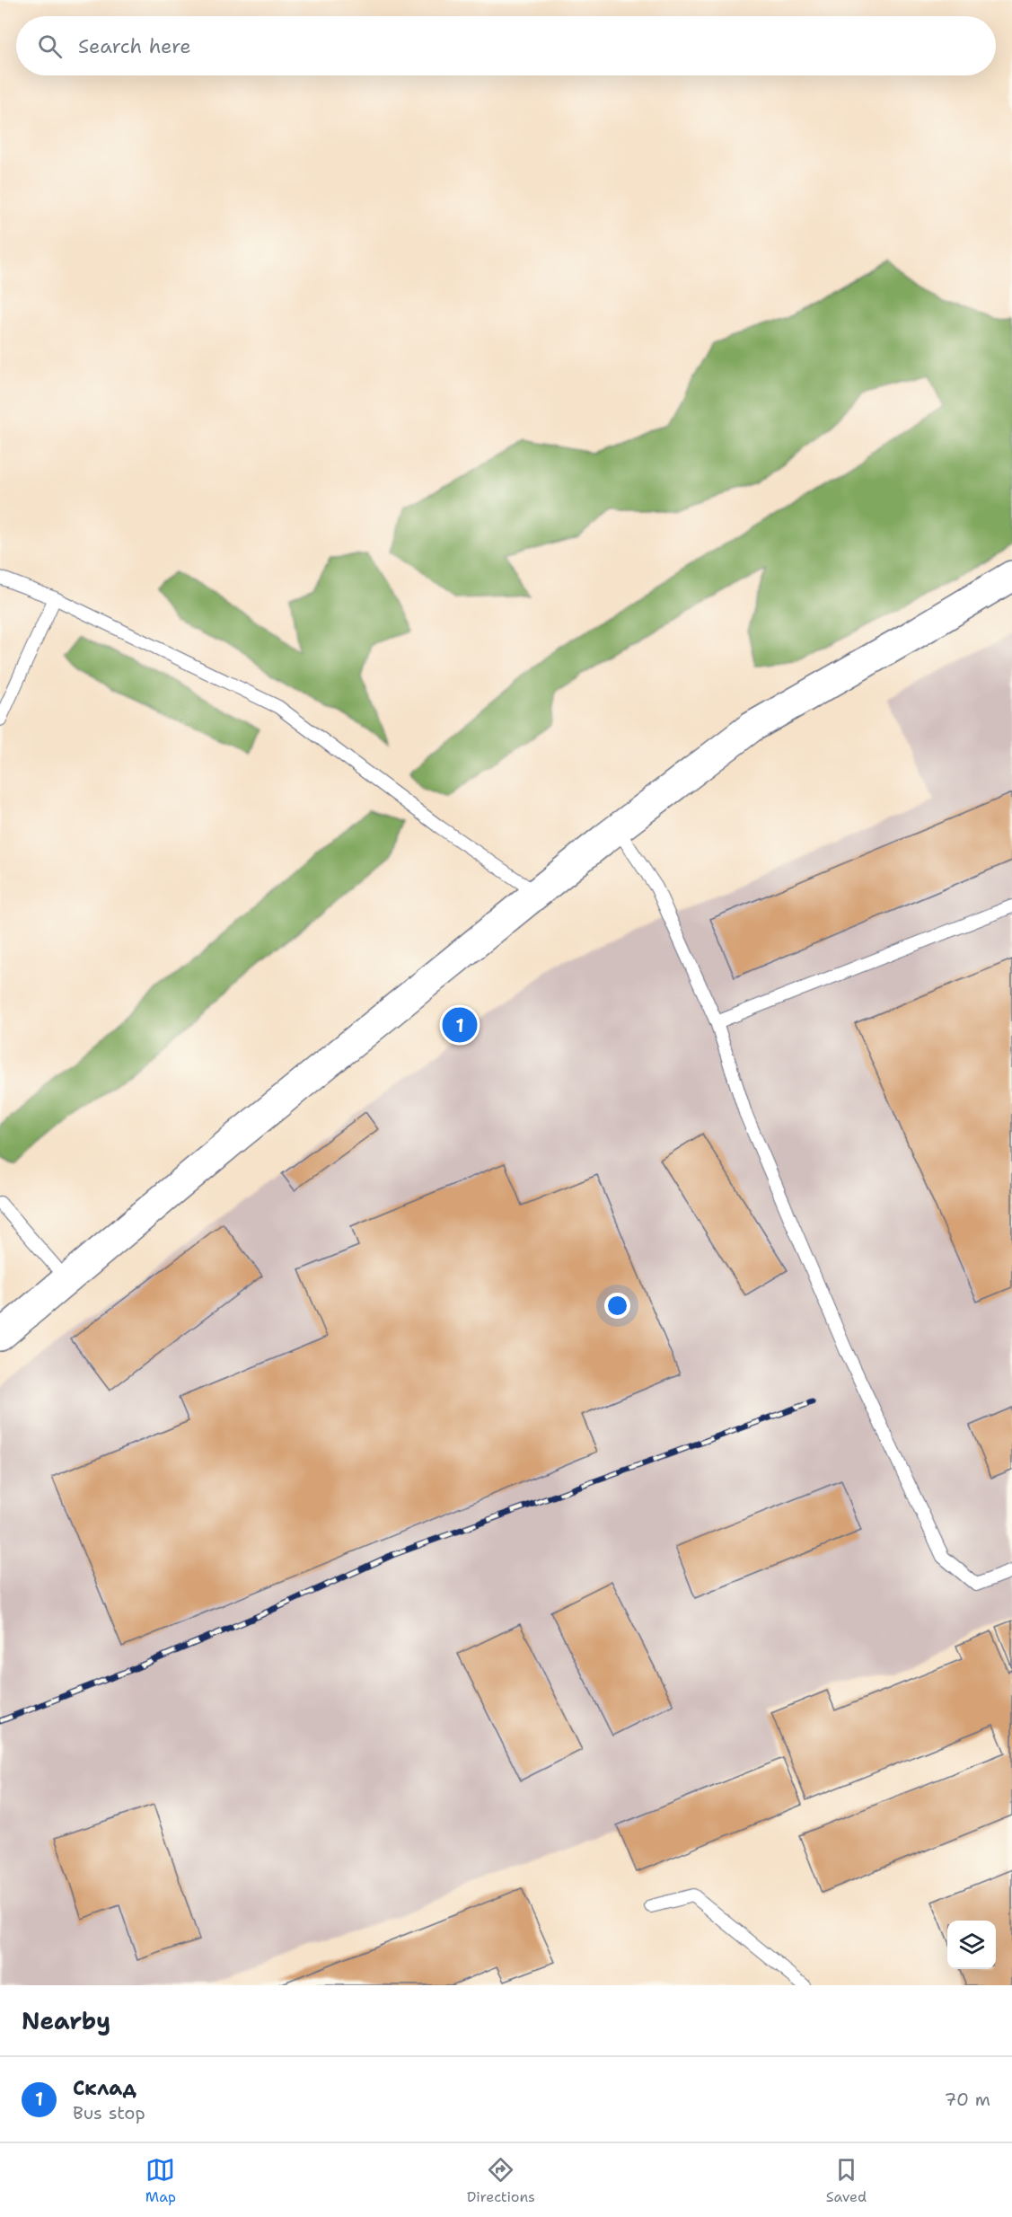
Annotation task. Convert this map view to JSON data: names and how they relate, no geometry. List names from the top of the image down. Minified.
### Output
{"page":{"search":"Search here","pins":"1","heading":"Nearby","list":[{"mark":"1","name":"Склад","note":"Bus stop","value":"70 m"}],"nav":["Map","Directions","Saved"]}}
